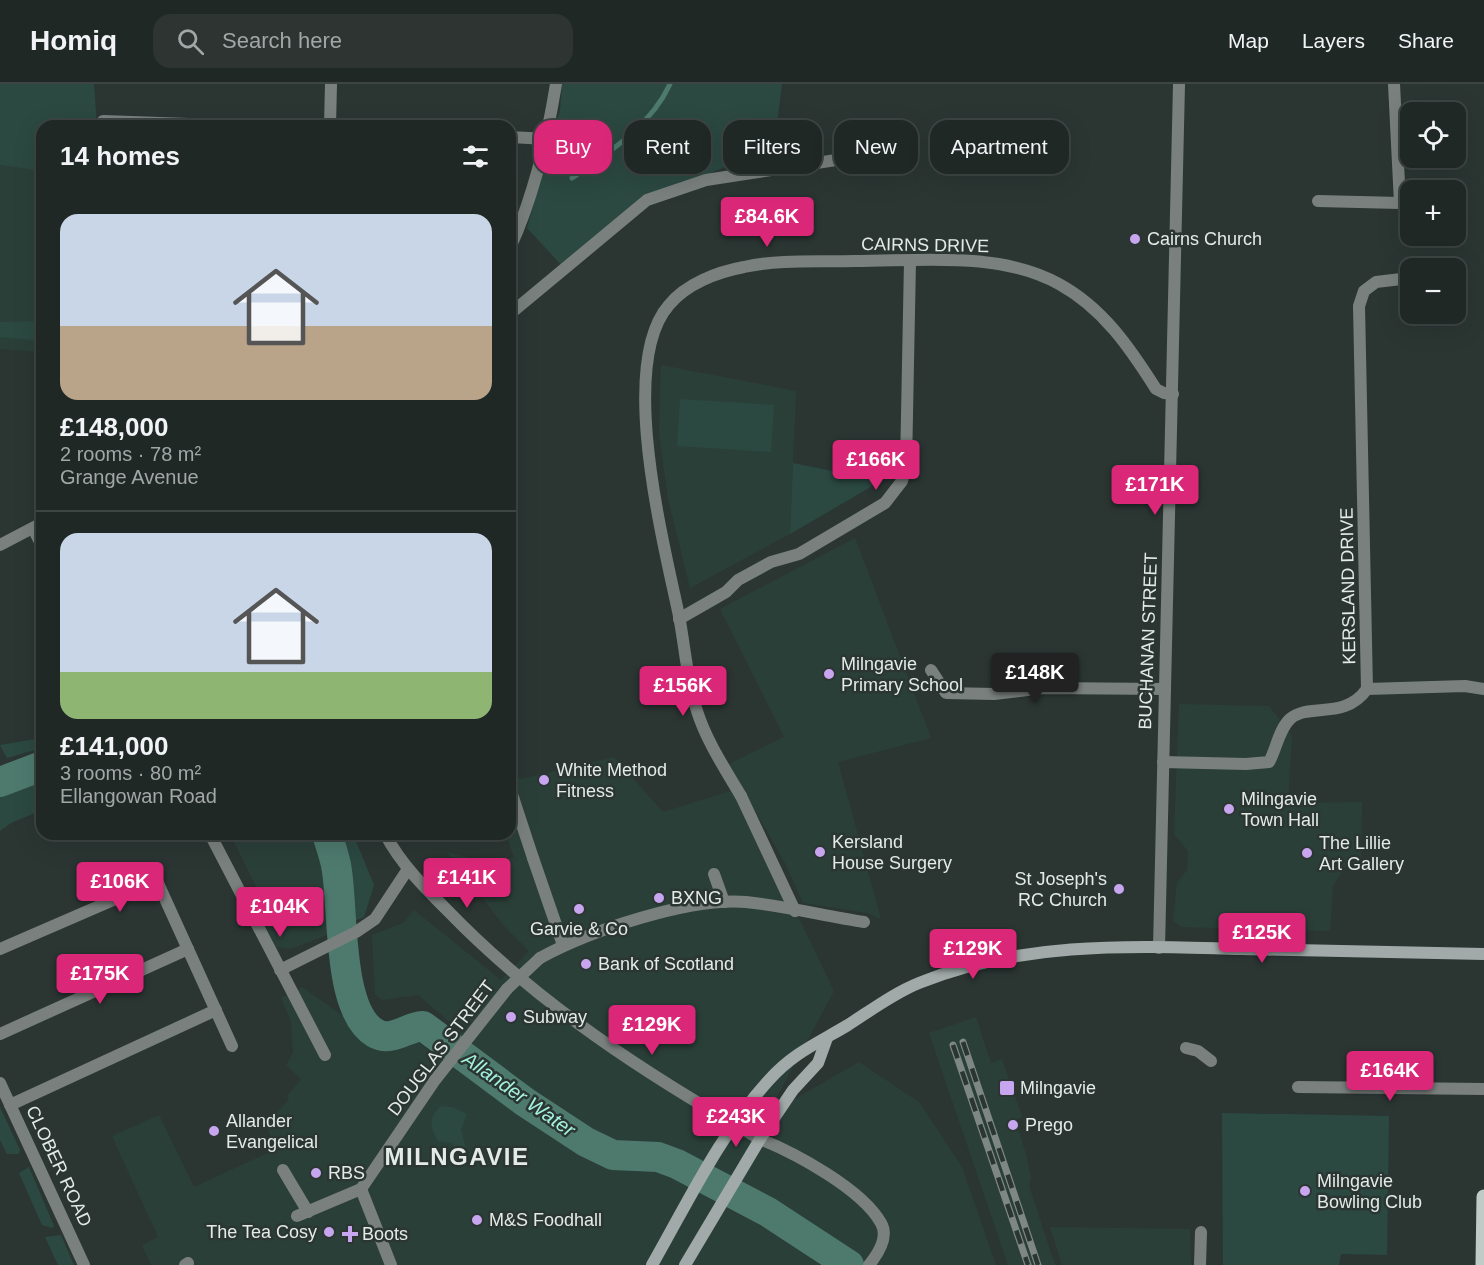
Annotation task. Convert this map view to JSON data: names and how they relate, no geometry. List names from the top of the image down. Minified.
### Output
{"streets":{"street":["CAIRNS DRIVE","KERSLAND DRIVE","BUCHANAN STREET","DOUGLAS STREET","CLOBER ROAD"]},"crossings":[["CAIRNS DRIVE","BUCHANAN STREET"],["CAIRNS DRIVE","DOUGLAS STREET"],["KERSLAND DRIVE","BUCHANAN STREET"]],"districts":["MILNGAVIE"],"water":["Allander Water"],"places":{"other":["Cairns Church","Milngavie Primary School","White Method Fitness","Milngavie Town Hall","Kersland House Surgery","The Lillie Art Gallery","St Joseph's RC Church","BXNG","Garvie & Co","Bank of Scotland","Subway","Prego","Allander Evangelical","RBS","Milngavie Bowling Club","M&S Foodhall","The Tea Cosy"],"transit":["Milngavie"],"health":["Boots"]},"page":{"header":"Homiq","search":"Search here","nav":["Map","Layers","Share"],"map_buttons":["+","−"],"chip":["Buy","Rent","Filters","New","Apartment"],"heading":"14 homes","list":[{"name":"£148,000","note":"2 rooms · 78 m² · Grange Avenue"},{"name":"£141,000","note":"3 rooms · 80 m² · Ellangowan Road"}],"price":["£84.6K","£166K","£171K","£148K","£156K","£141K","£106K","£104K","£125K","£129K","£175K","£129K","£164K","£243K"]}}
